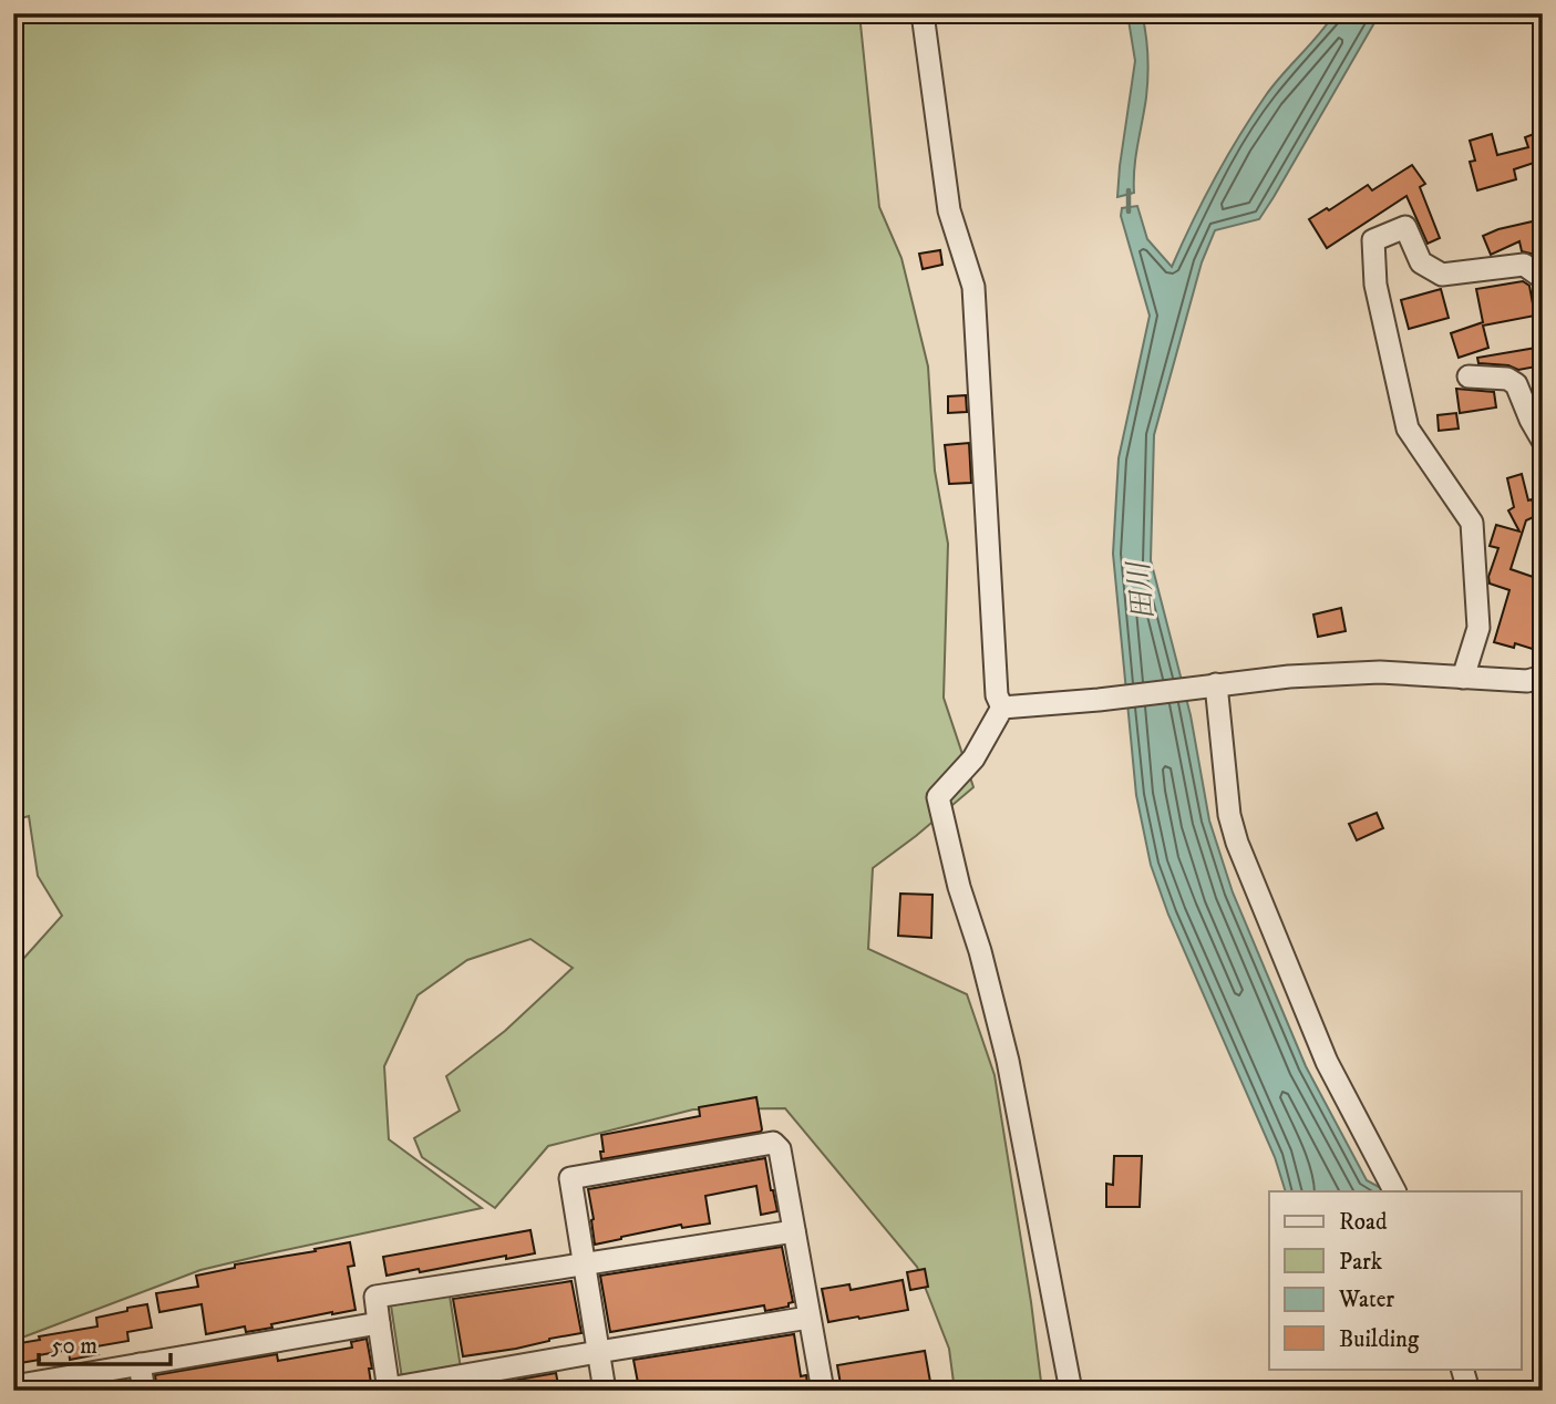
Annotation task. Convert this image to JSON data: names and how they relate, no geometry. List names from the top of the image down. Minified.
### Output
{"water":["田川"],"legend":["Road","Park","Water","Building"],"scale_bar":"50 m"}
